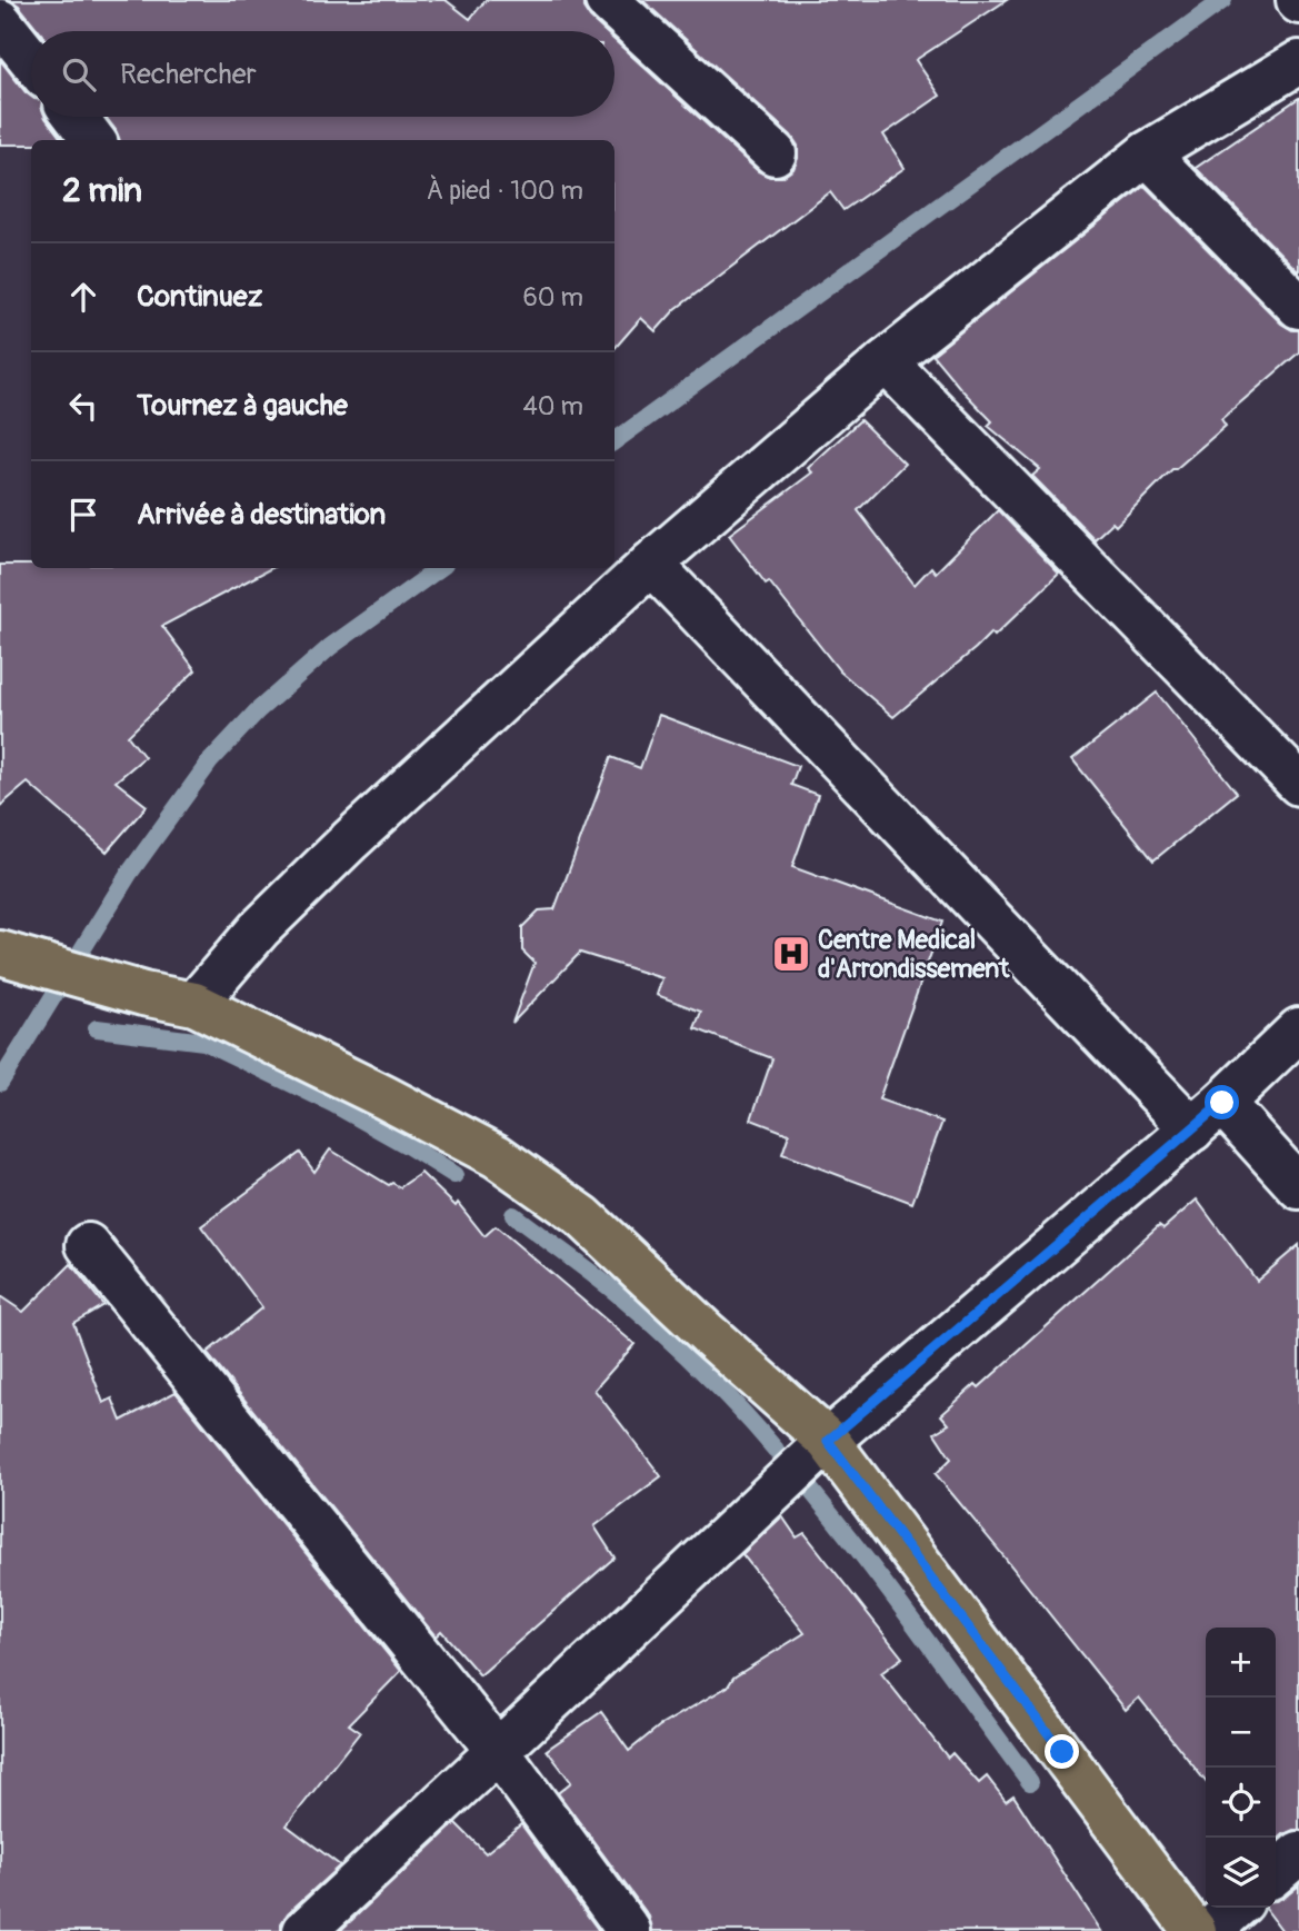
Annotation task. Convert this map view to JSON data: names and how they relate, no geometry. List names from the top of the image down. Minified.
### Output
{"places":{"hospital":["Centre Medical d'Arrondissement"]},"page":{"search":"Rechercher","heading":["2 min","À pied · 100 m"],"list":[["Continuez","60 m"],["Tournez à gauche","40 m"],"Arrivée à destination"],"map_buttons":["+","−"]}}
